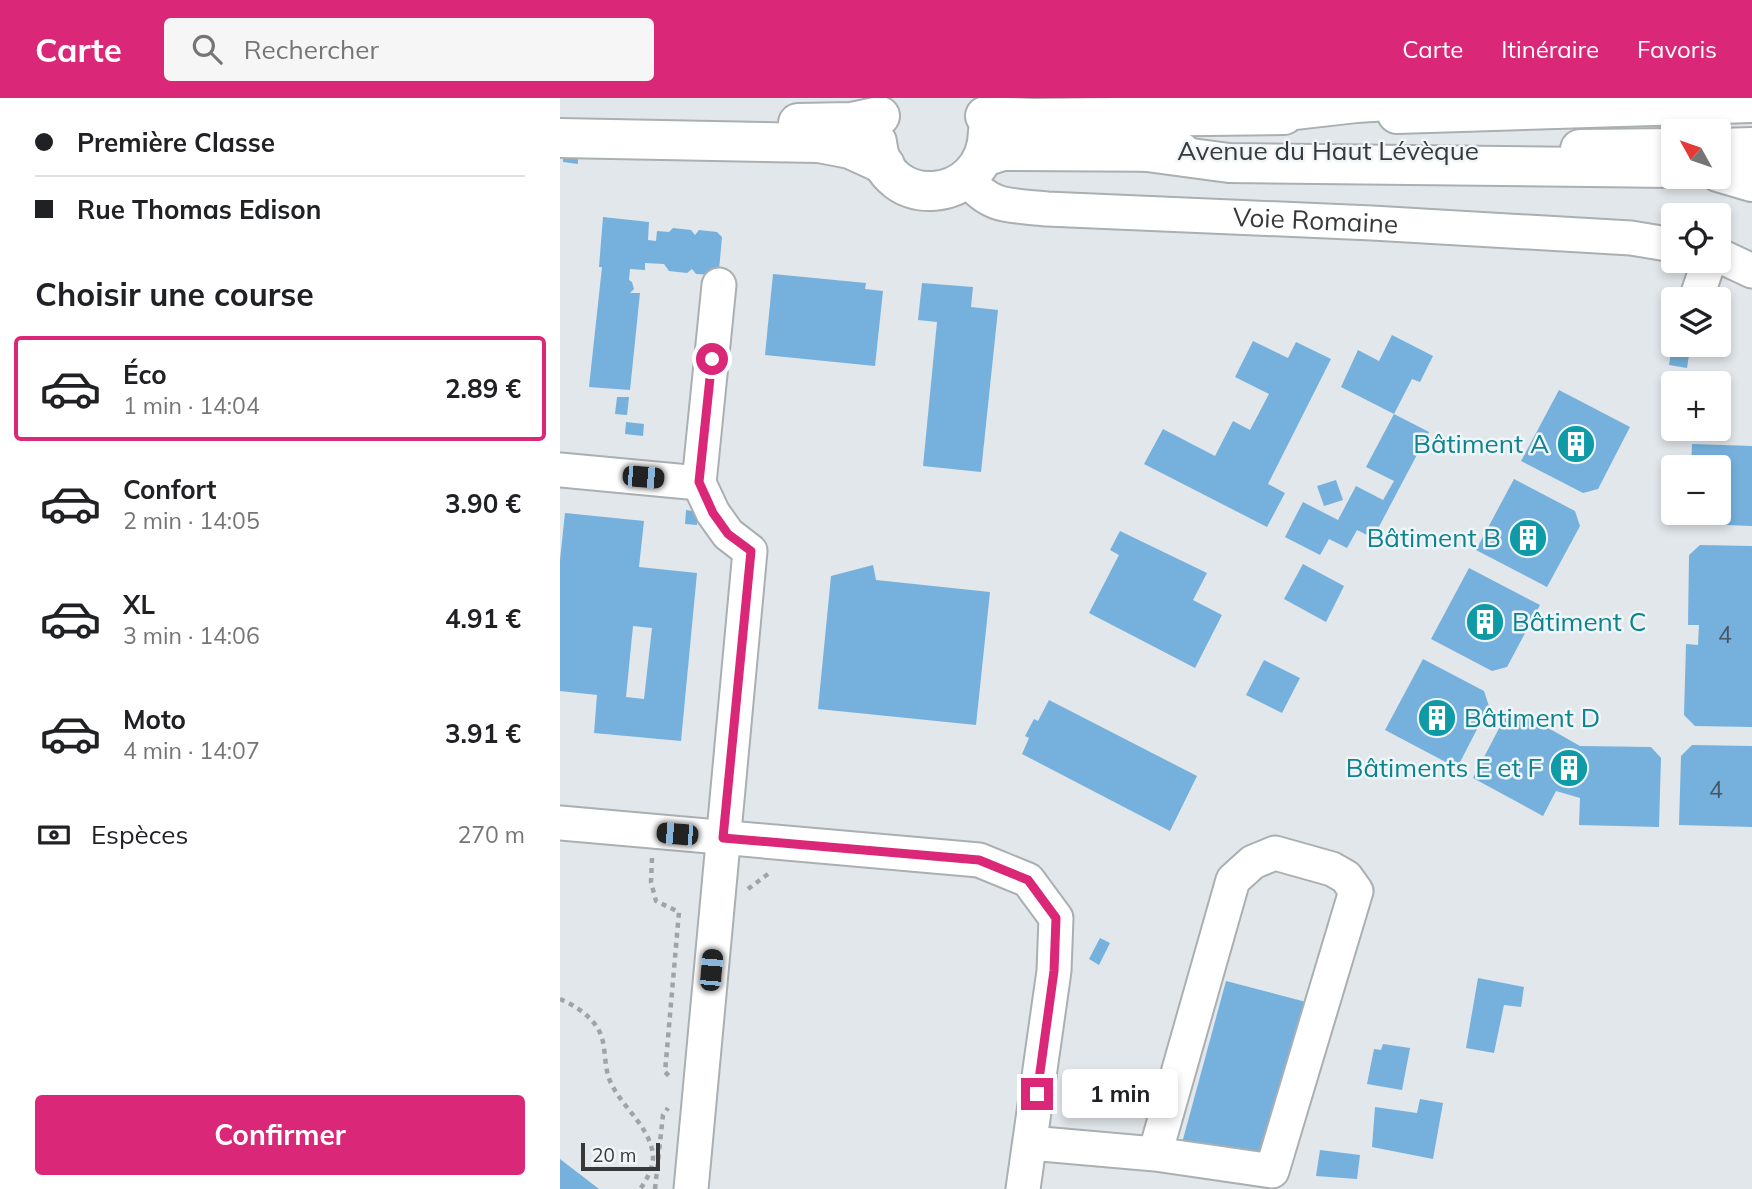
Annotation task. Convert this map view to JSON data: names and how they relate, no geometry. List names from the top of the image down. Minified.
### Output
{"streets":{"main road":["Avenue du Haut Lévèque"],"street":["Voie Romaine"]},"crossings":[["Avenue du Haut Lévèque","Voie Romaine"]],"places":{"building":["Bâtiment A","Bâtiment B","Bâtiment C","Bâtiment D","Bâtiments E et F"]},"house_numbers":["4","4"],"scale_bar":"20 m","north":"top left","page":{"header":"Carte","search":"Rechercher","nav":["Carte","Itinéraire","Favoris"],"banner":["Première Classe","Rue Thomas Edison"],"map_buttons":["+","−"],"heading":"Choisir une course","list":[{"name":"Éco","note":"1 min · 14:04","value":"2.89 €"},{"name":"Confort","note":"2 min · 14:05","value":"3.90 €"},{"name":"XL","note":"3 min · 14:06","value":"4.91 €"},{"name":"Moto","note":"4 min · 14:07","value":"3.91 €"}],"pay":["Espèces","270 m"],"bubble":"1 min","buttons":"Confirmer","scale":"20 m"}}
